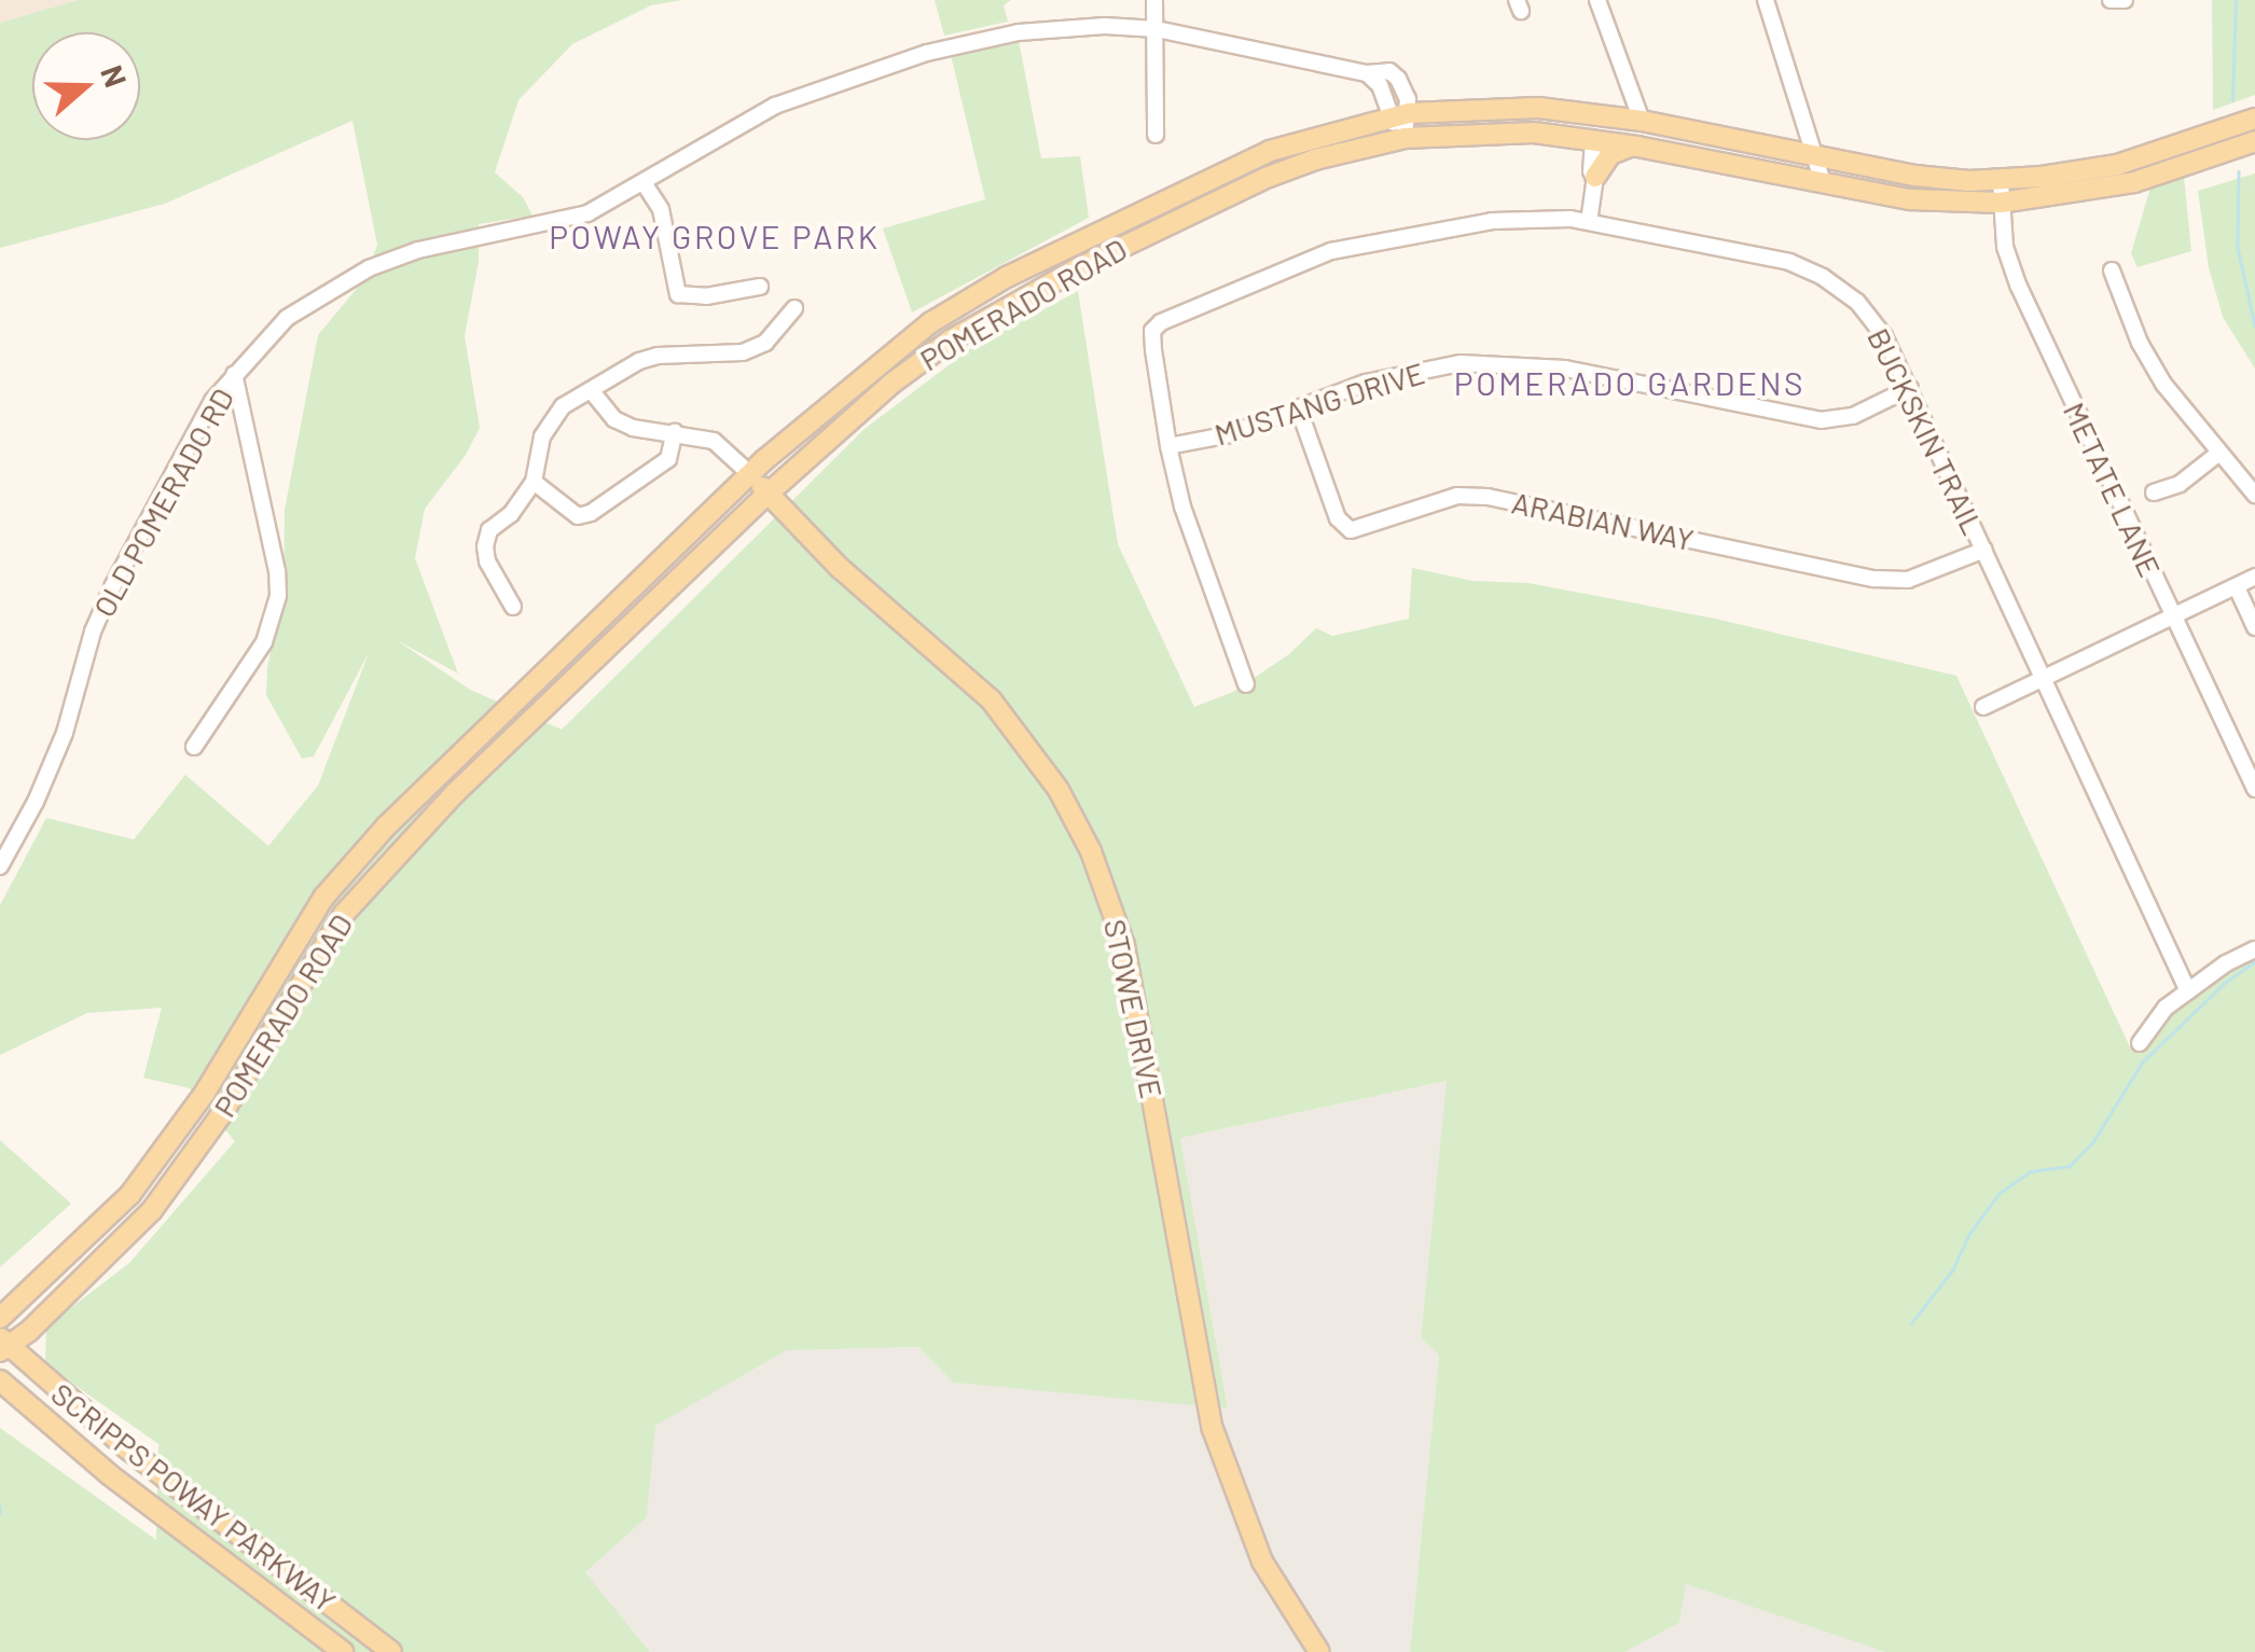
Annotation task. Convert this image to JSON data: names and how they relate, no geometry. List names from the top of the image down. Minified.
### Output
{"streets":{"main road":["POMERADO ROAD","STOWE DRIVE","SCRIPPS POWAY PARKWAY"],"street":["MUSTANG DRIVE","BUCKSKIN TRAIL","METATE LANE","OLD POMERADO RD","ARABIAN WAY"]},"crossings":[["POMERADO ROAD","METATE LANE"],["POMERADO ROAD","OLD POMERADO RD"],["POMERADO ROAD","STOWE DRIVE"],["POMERADO ROAD","SCRIPPS POWAY PARKWAY"],["MUSTANG DRIVE","BUCKSKIN TRAIL"],["MUSTANG DRIVE","ARABIAN WAY"],["BUCKSKIN TRAIL","ARABIAN WAY"]],"districts":["POWAY GROVE PARK","POMERADO GARDENS"],"north":"right"}
